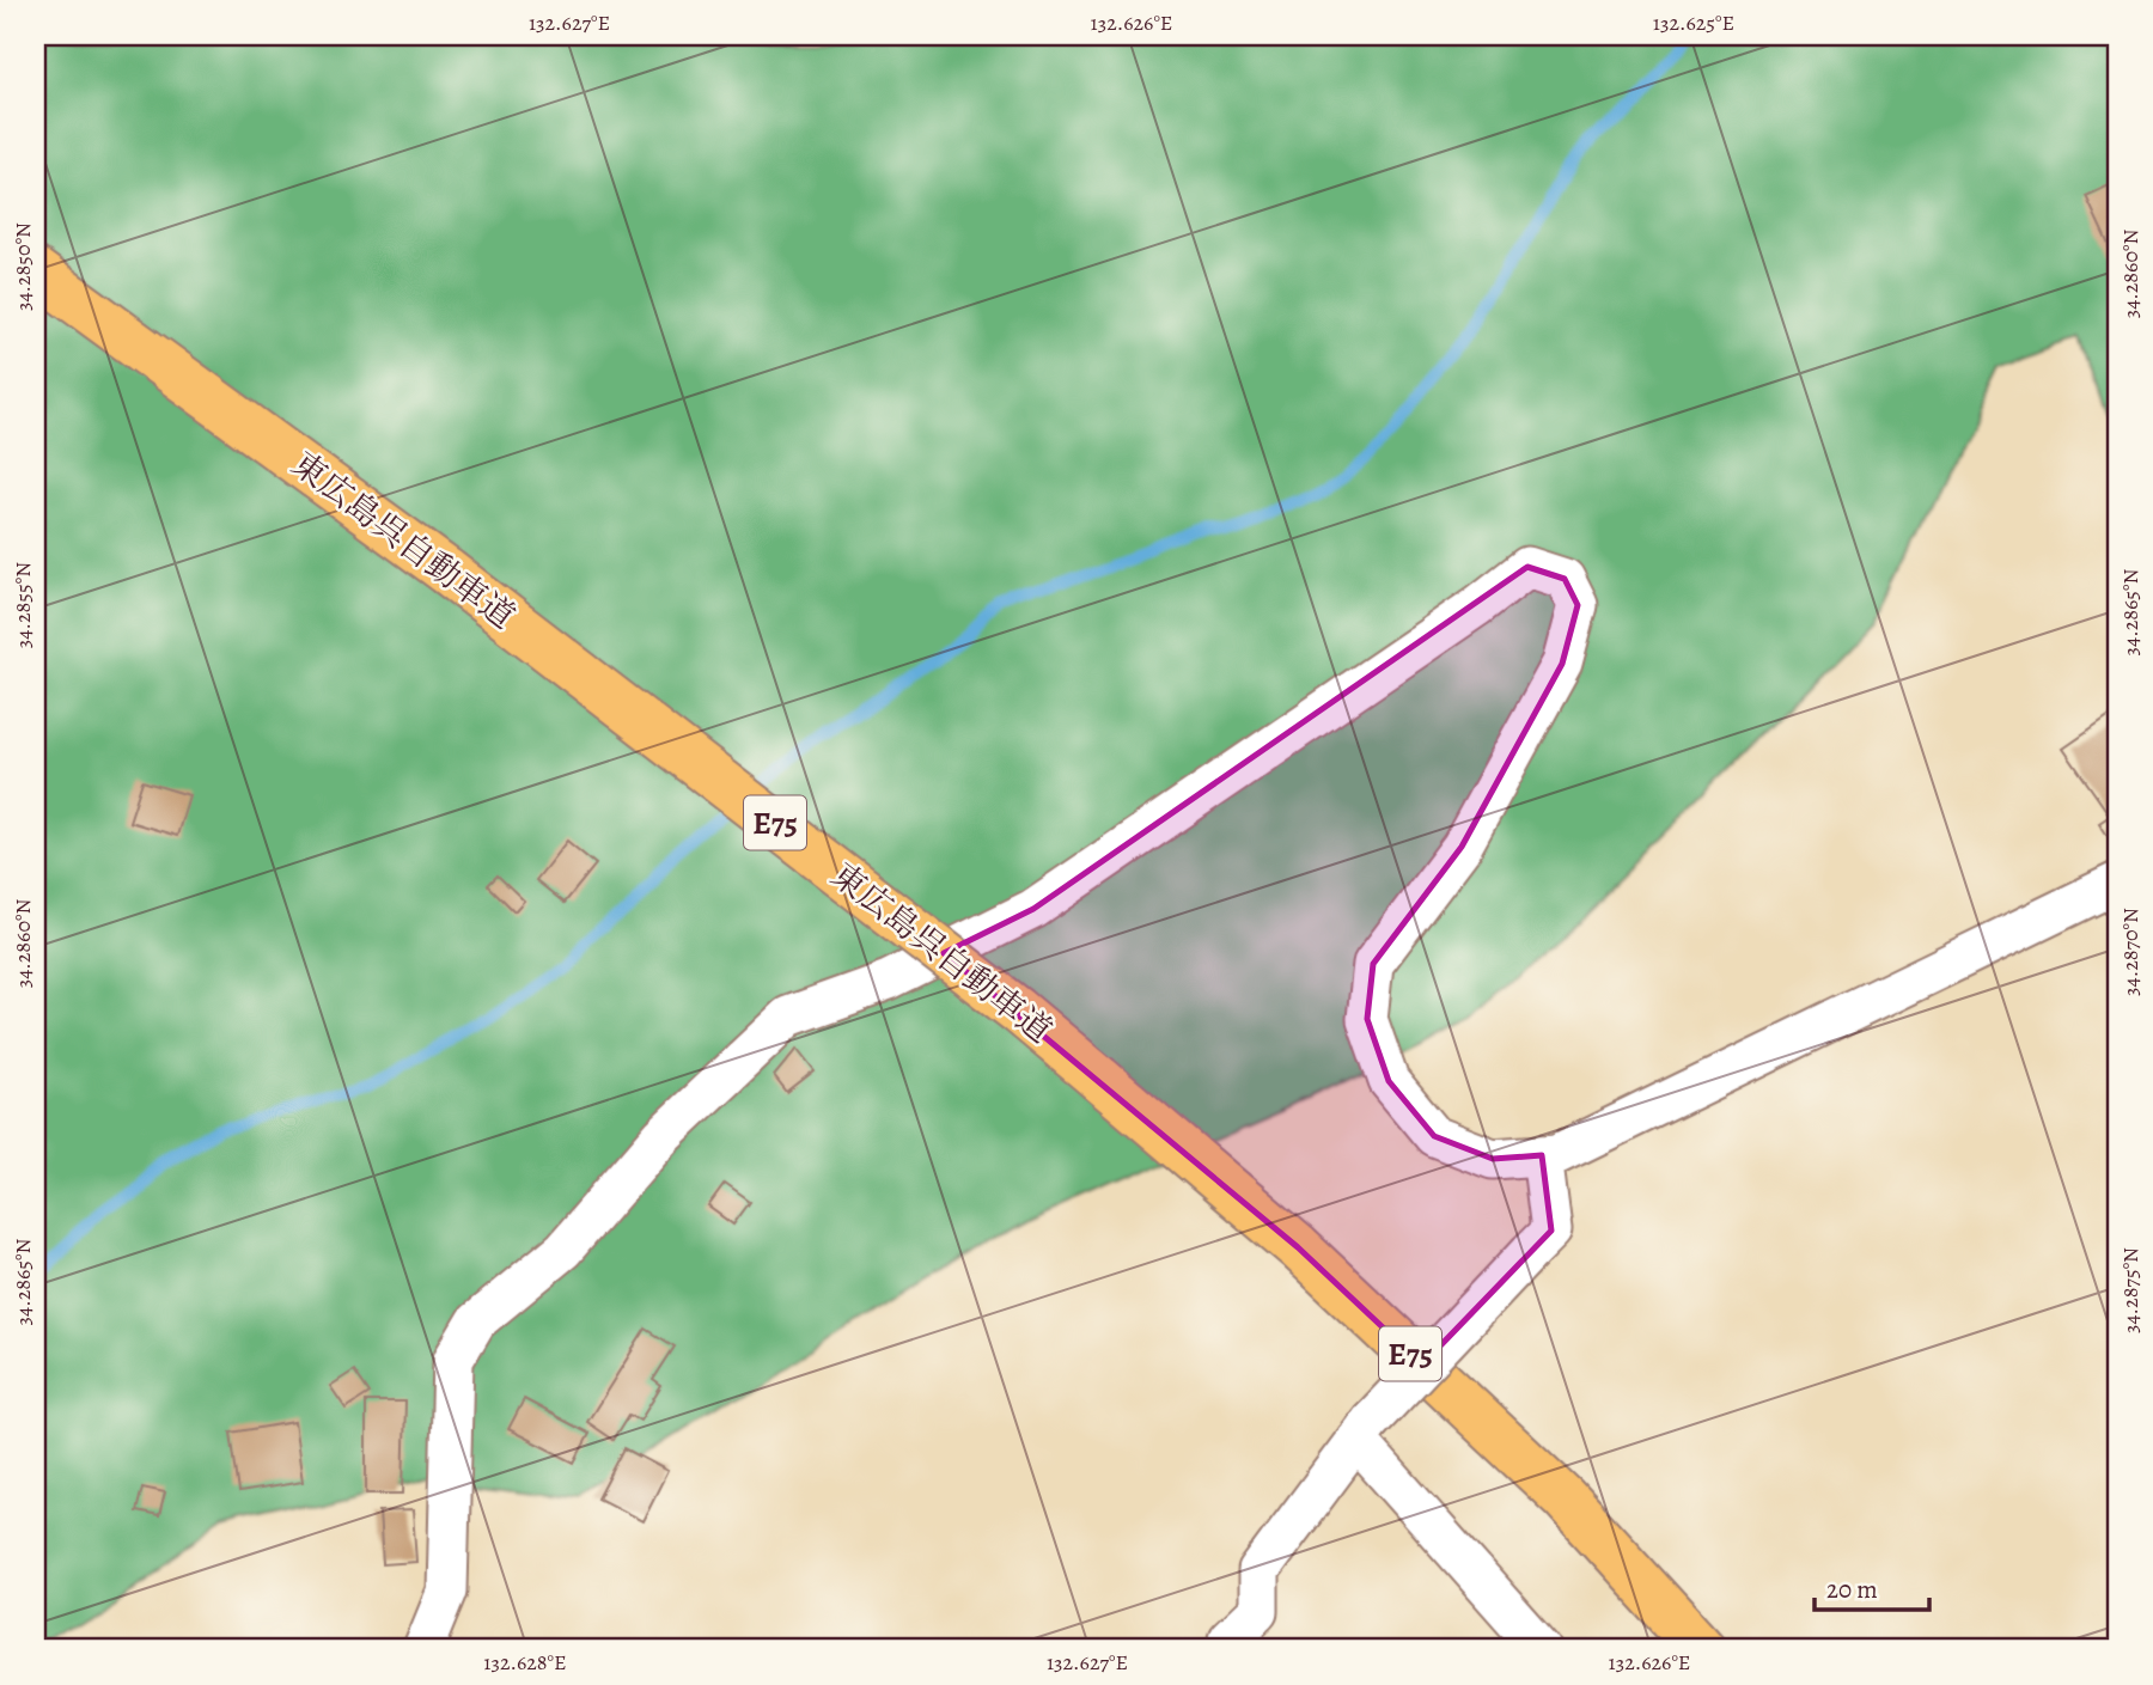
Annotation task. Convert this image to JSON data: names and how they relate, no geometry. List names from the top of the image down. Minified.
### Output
{"streets":{"highway":["東広島呉自動車道","E75"]},"scale_bar":"20 m","coordinates":["132.627°E","132.626°E","132.625°E","34.2850°N","34.2860°N","34.2855°N","34.2865°N","34.2870°N","34.2875°N","132.628°E"]}
